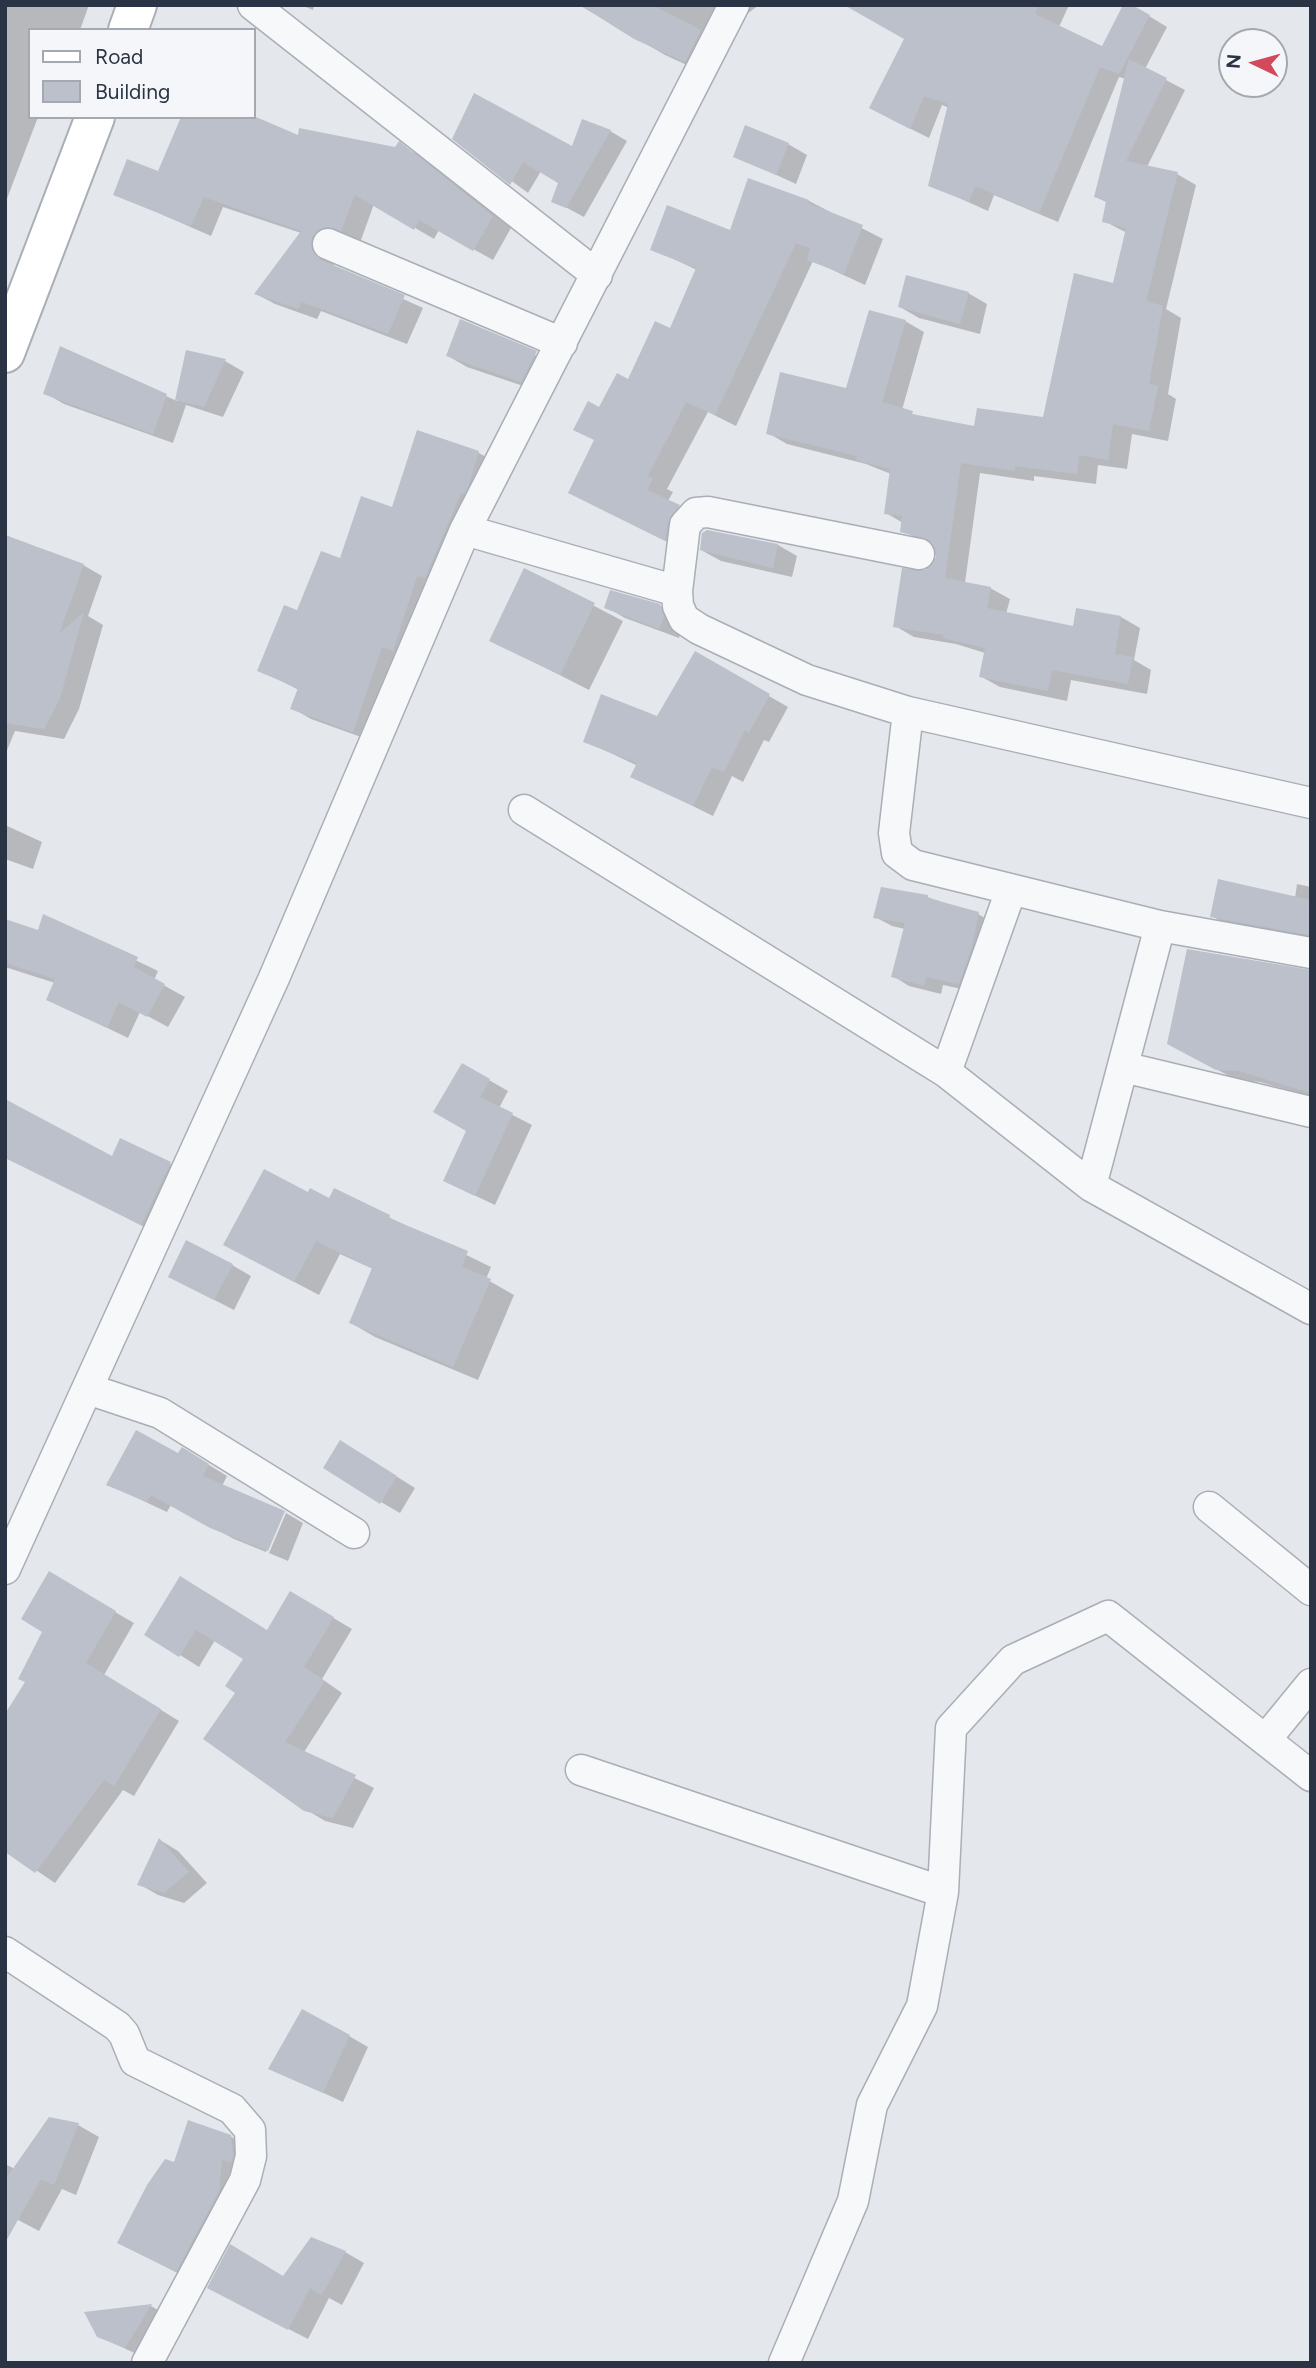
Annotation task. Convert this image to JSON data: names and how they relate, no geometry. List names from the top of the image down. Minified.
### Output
{"legend":["Road","Building"],"north":"left"}
